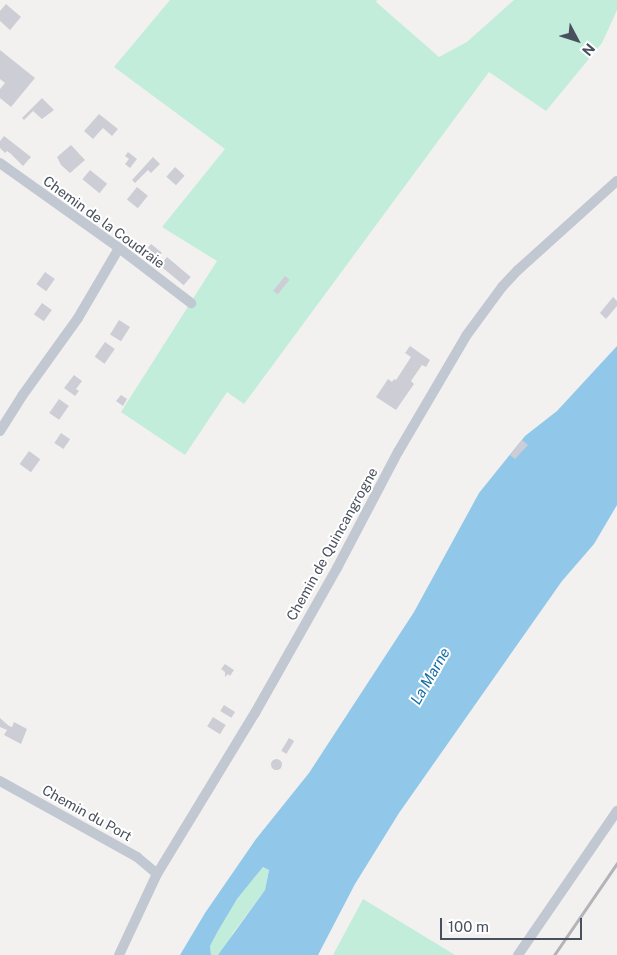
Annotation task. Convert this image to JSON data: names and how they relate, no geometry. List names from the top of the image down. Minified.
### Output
{"streets":{"street":["Chemin de la Coudraie","Chemin de Quincangrogne","Chemin du Port"]},"crossings":[["Chemin de Quincangrogne","Chemin du Port"]],"water":["La Marne"],"scale_bar":"100 m","north":"bottom right"}
